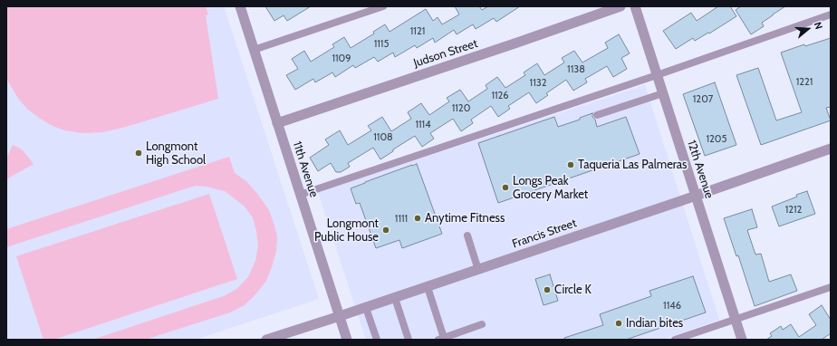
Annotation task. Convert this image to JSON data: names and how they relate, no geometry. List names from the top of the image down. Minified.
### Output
{"streets":{"street":["Judson Street","11th Avenue","12th Avenue","Francis Street"]},"crossings":[["Judson Street","11th Avenue"],["11th Avenue","Francis Street"],["12th Avenue","Francis Street"]],"places":["Longmont High School","Taqueria Las Palmeras","Longs Peak Grocery Market","Anytime Fitness","Longmont Public House","Circle K","Indian bites"],"house_numbers":["1121","1115","1109","1138","1221","1132","1126","1207","1120","1114","1108","1205","1212","1111","1146"],"north":"right"}
